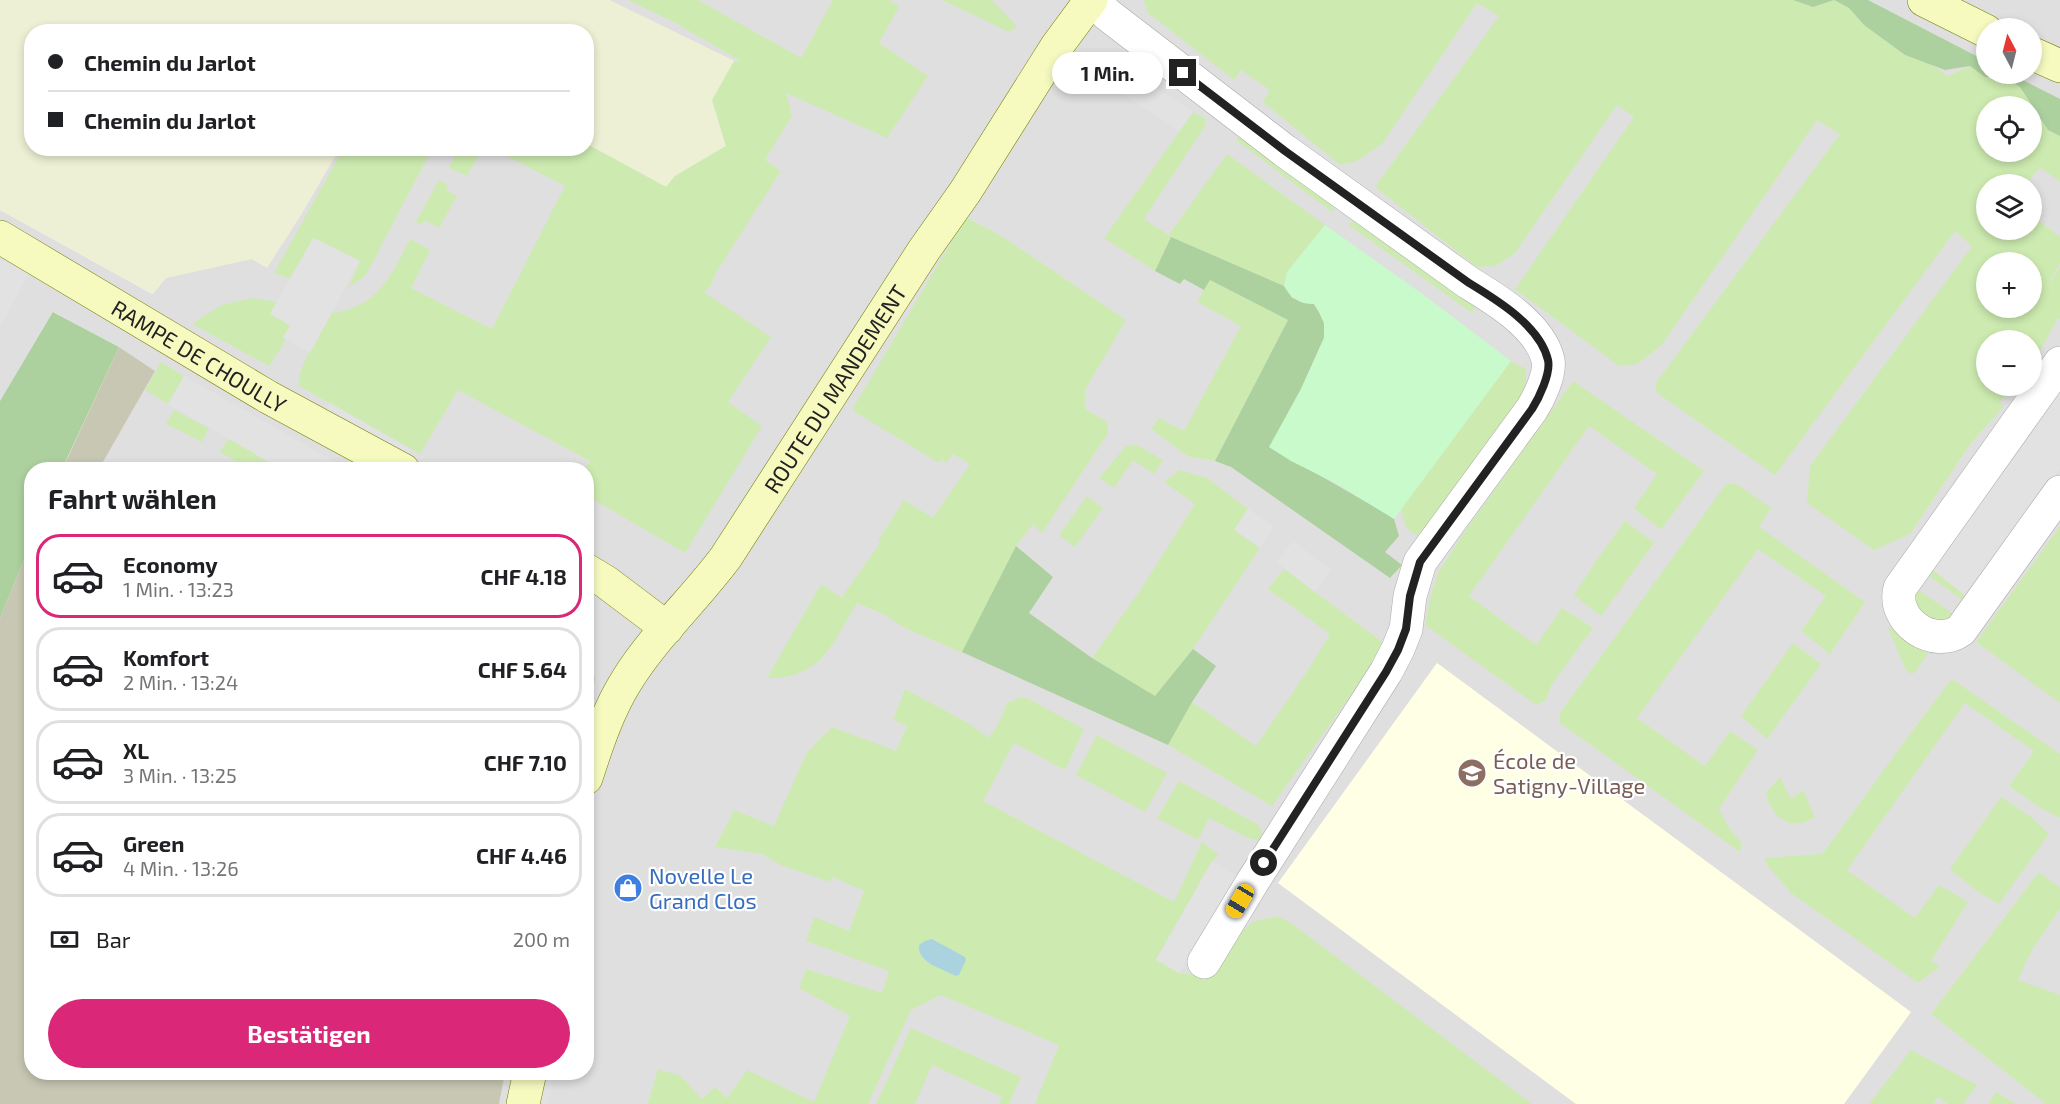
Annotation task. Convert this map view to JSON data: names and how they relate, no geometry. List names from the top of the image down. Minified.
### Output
{"streets":{"street":["RAMPE DE CHOULLY","ROUTE DU MANDEMENT"]},"places":{"school or university":["École de Satigny-Village"],"shop":["Novelle Le Grand Clos"]},"north":"top","page":{"map_buttons":["+","−"],"banner":["Chemin du Jarlot","Chemin du Jarlot"],"bubble":"1 Min.","heading":"Fahrt wählen","list":[{"name":"Economy","note":"1 Min. · 13:23","value":"CHF 4.18"},{"name":"Komfort","note":"2 Min. · 13:24","value":"CHF 5.64"},{"name":"XL","note":"3 Min. · 13:25","value":"CHF 7.10"},{"name":"Green","note":"4 Min. · 13:26","value":"CHF 4.46"}],"pay":["Bar","200 m"],"buttons":"Bestätigen"}}
